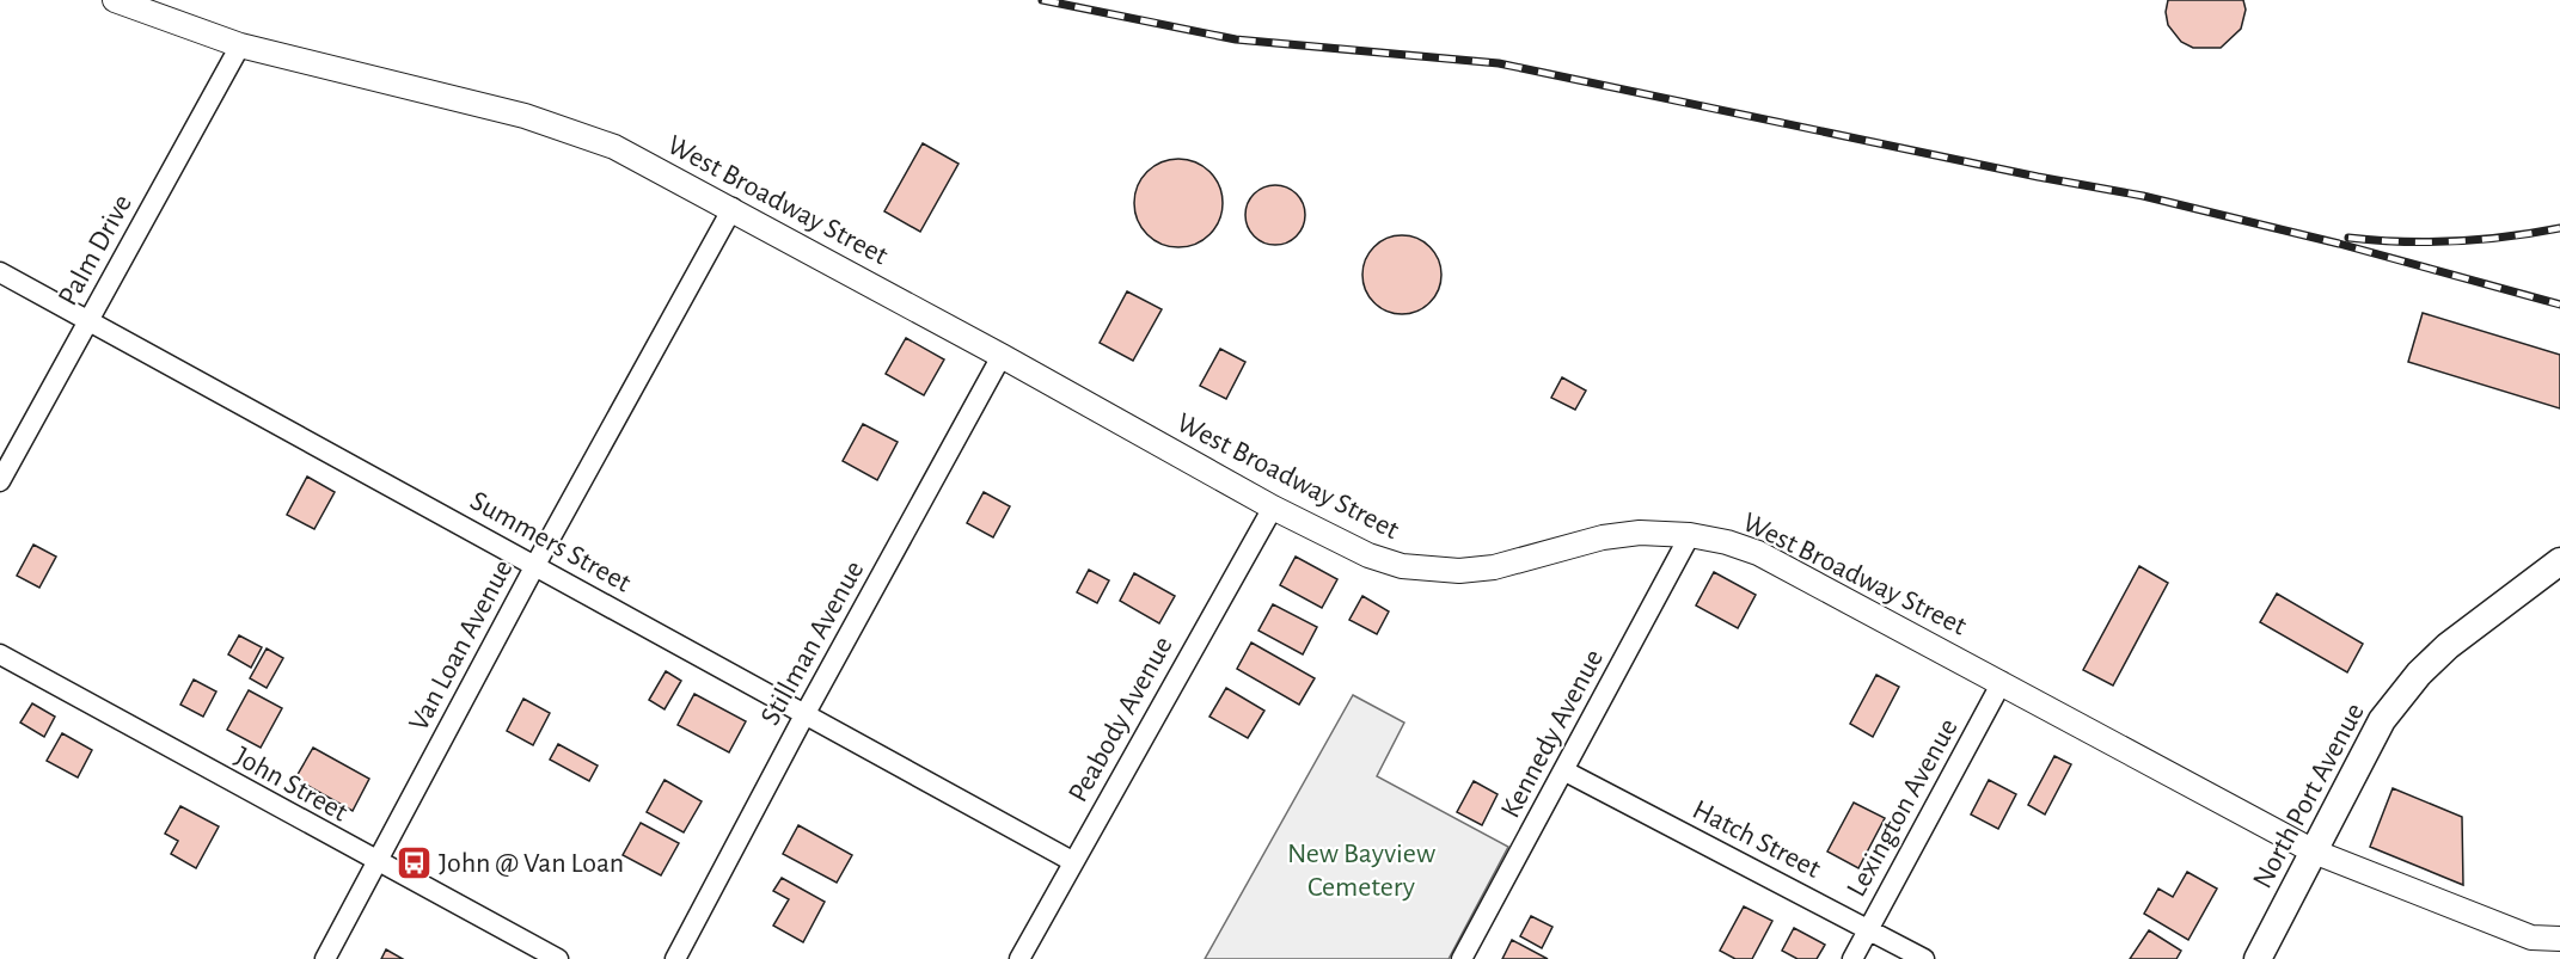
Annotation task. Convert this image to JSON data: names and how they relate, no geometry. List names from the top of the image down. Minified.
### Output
{"streets":{"main road":["North Port Avenue"],"street":["West Broadway Street","Palm Drive","Summers Street","Stillman Avenue","Van Loan Avenue","Peabody Avenue","Kennedy Avenue","John Street","Lexington Avenue","Hatch Street"]},"crossings":[["West Broadway Street","Palm Drive"],["West Broadway Street","Stillman Avenue"],["West Broadway Street","Van Loan Avenue"],["West Broadway Street","Peabody Avenue"],["West Broadway Street","Kennedy Avenue"],["West Broadway Street","North Port Avenue"],["West Broadway Street","Lexington Avenue"],["Palm Drive","Summers Street"],["Summers Street","Stillman Avenue"],["Summers Street","Van Loan Avenue"],["Summers Street","Peabody Avenue"],["Van Loan Avenue","John Street"],["Kennedy Avenue","Hatch Street"],["Lexington Avenue","Hatch Street"]],"parks":["New Bayview Cemetery"],"places":{"bus stop":["John @ Van Loan"]}}
